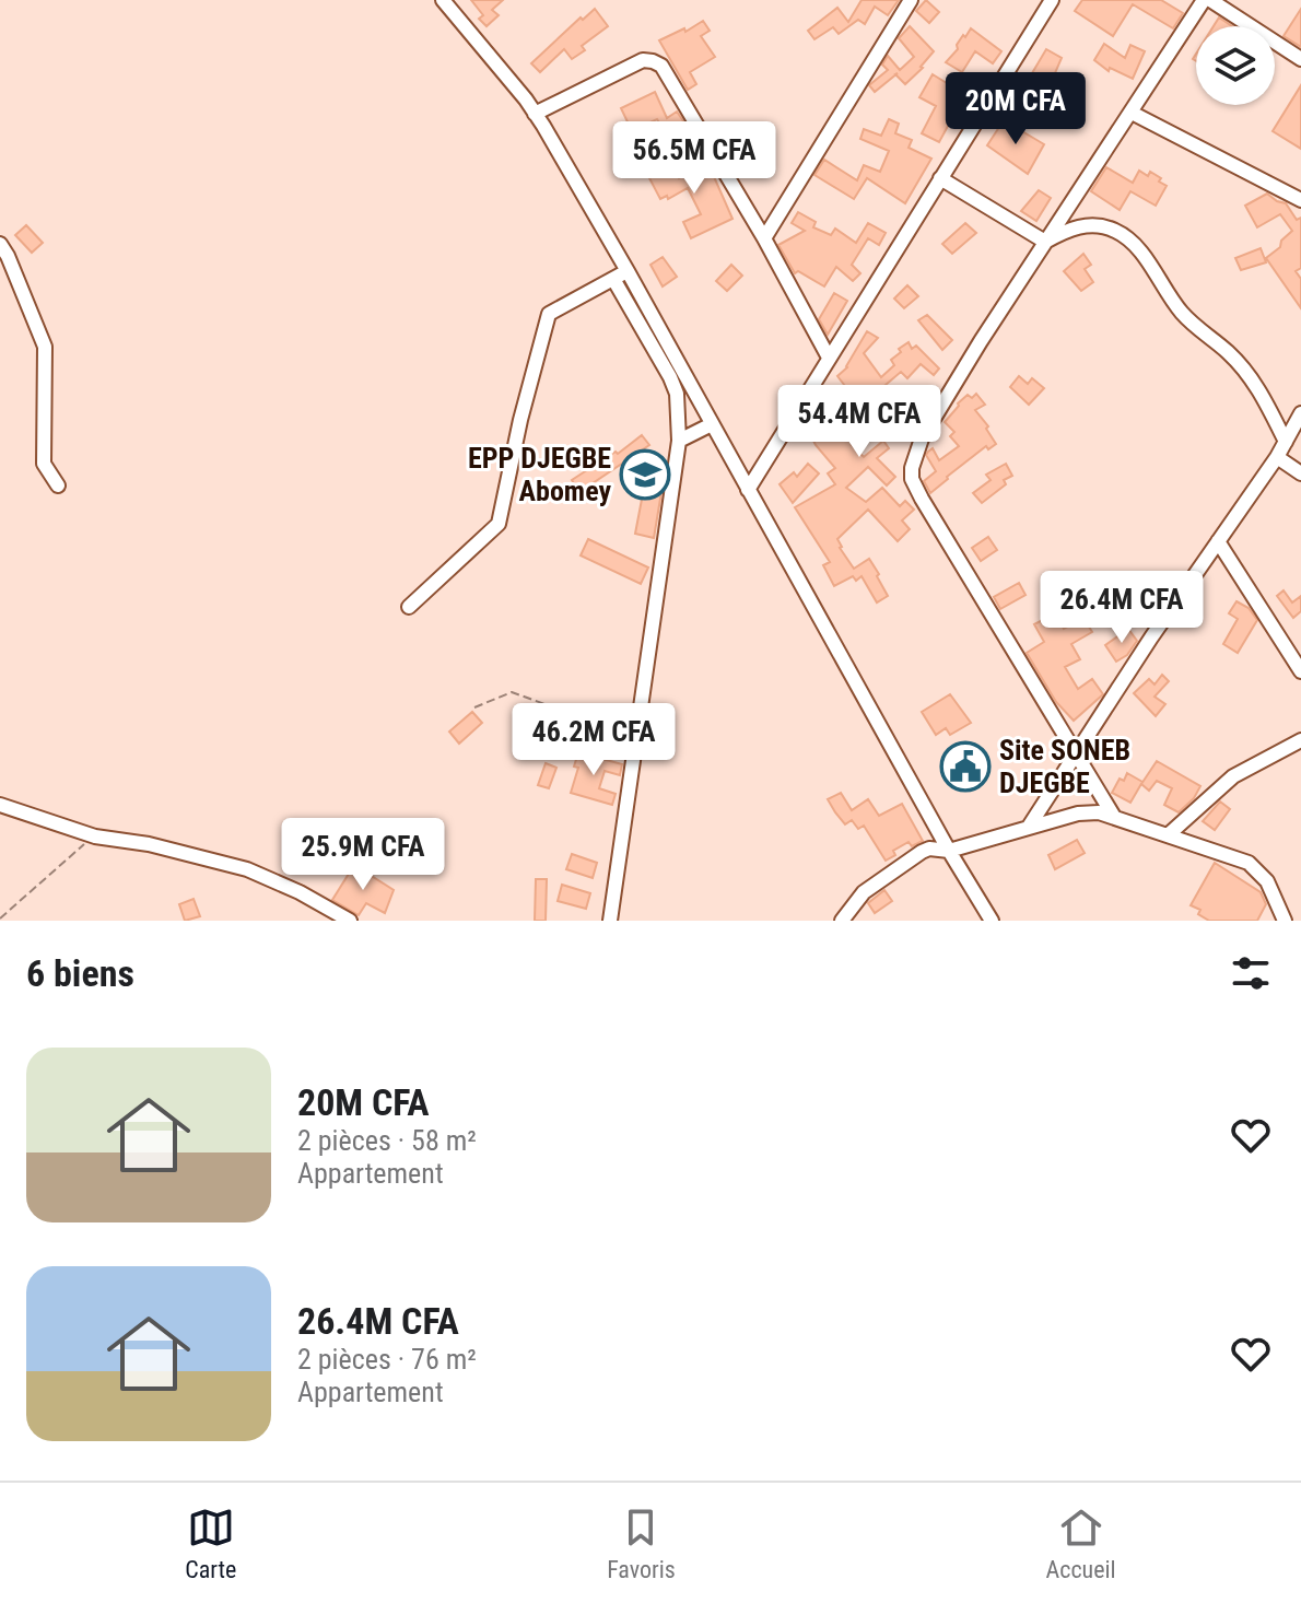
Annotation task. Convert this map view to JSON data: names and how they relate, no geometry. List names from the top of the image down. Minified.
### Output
{"places":{"school or university":["EPP DJEGBE Abomey"],"public building":["Site SONEB DJEGBE"]},"page":{"price":["20M CFA","56.5M CFA","54.4M CFA","26.4M CFA","46.2M CFA","25.9M CFA"],"heading":"6 biens","list":[{"name":"20M CFA","note":"2 pièces · 58 m² · Appartement"},{"name":"26.4M CFA","note":"2 pièces · 76 m² · Appartement"}],"tabs":["Carte","Favoris","Accueil"]}}
